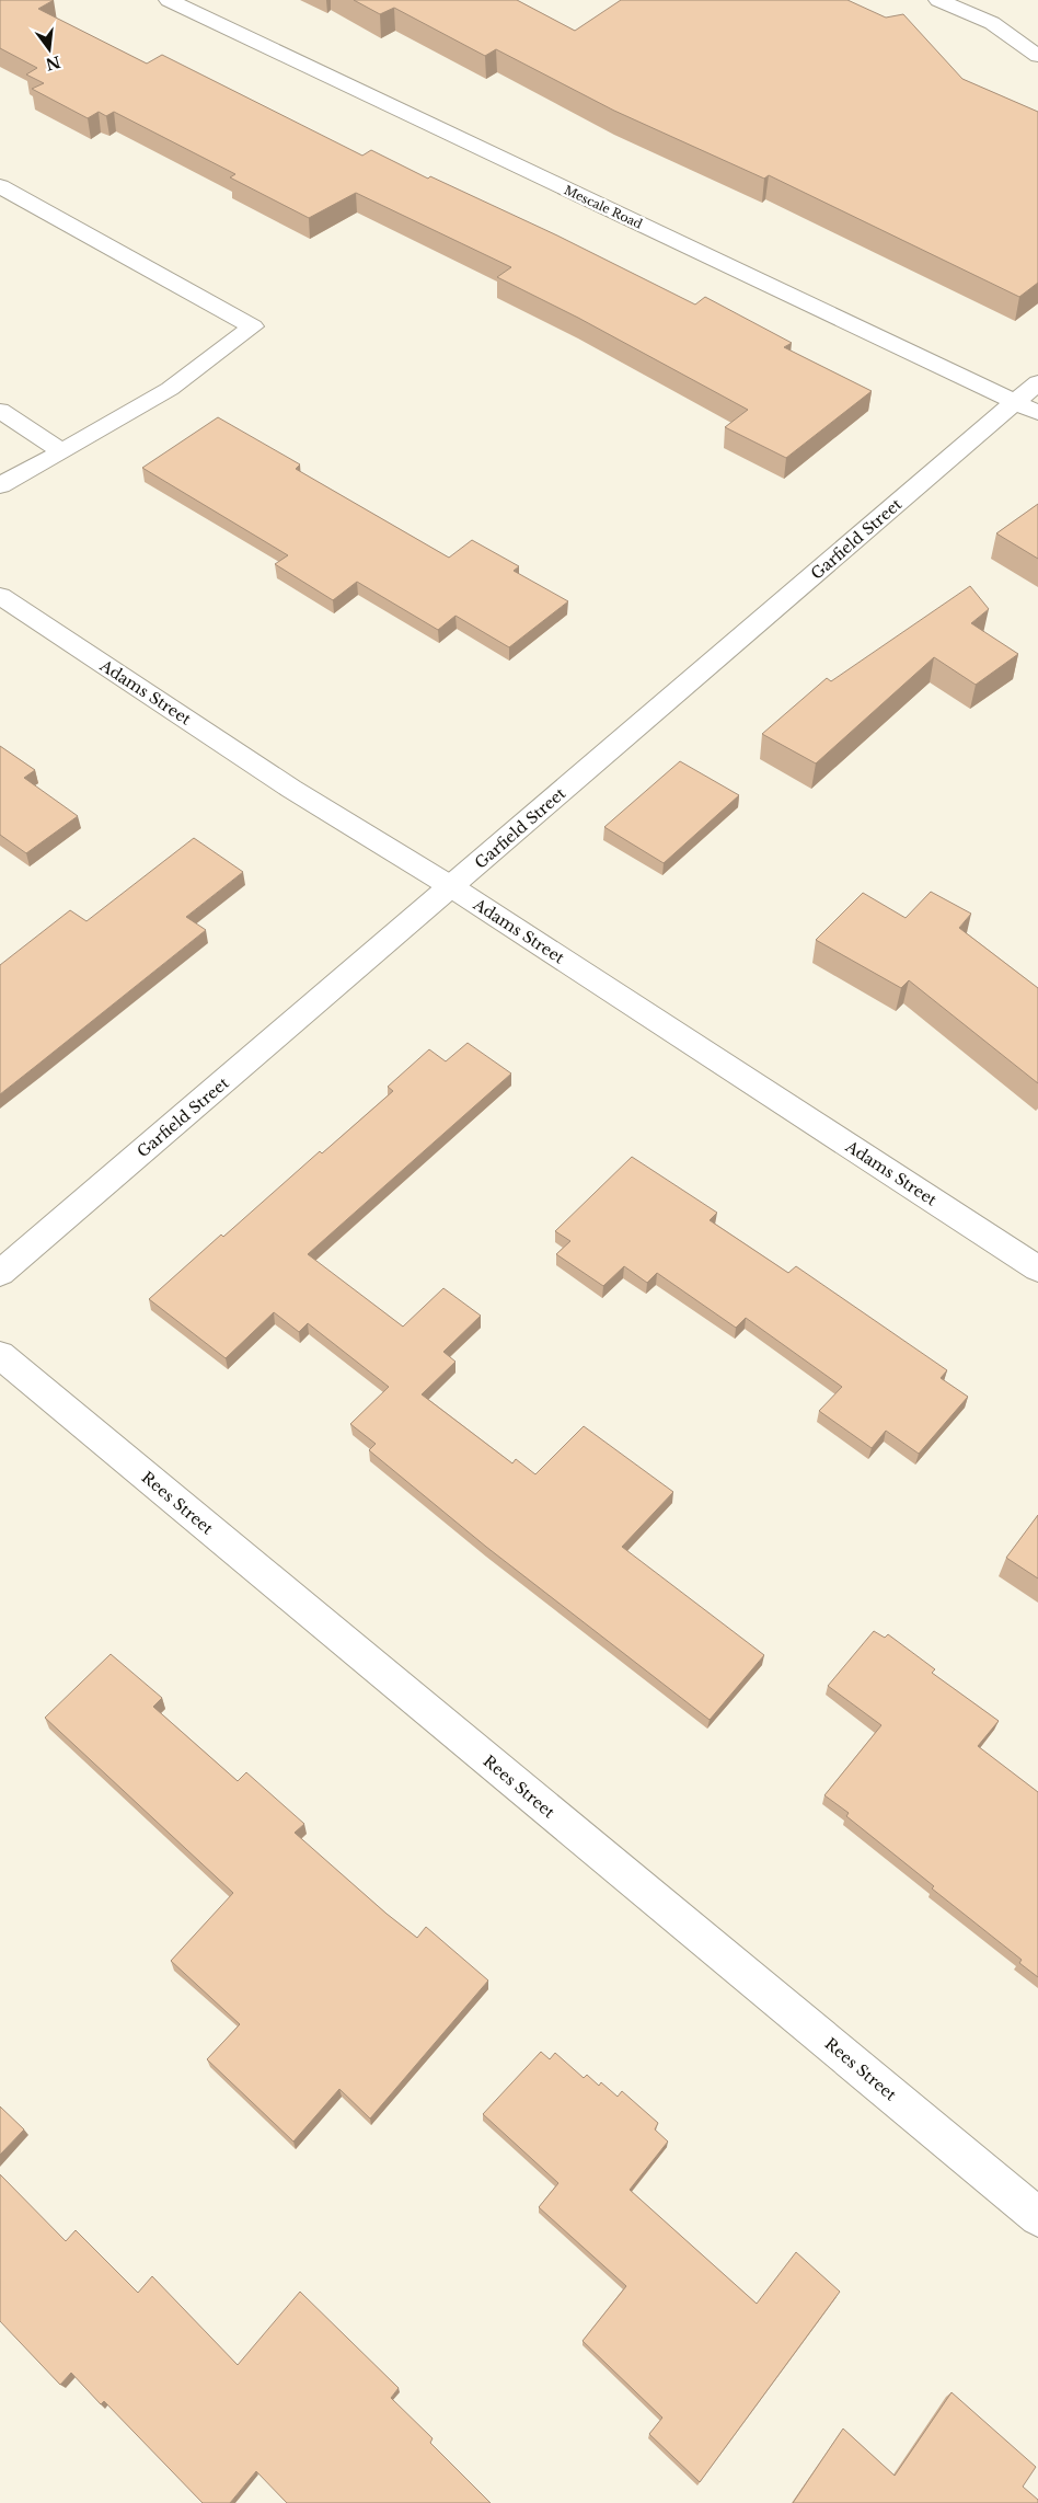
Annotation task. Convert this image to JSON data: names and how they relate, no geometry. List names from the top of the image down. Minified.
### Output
{"streets":{"street":["Mescale Road","Garfield Street","Adams Street","Rees Street"]},"crossings":[["Mescale Road","Garfield Street"],["Garfield Street","Adams Street"]],"north":"bottom"}
